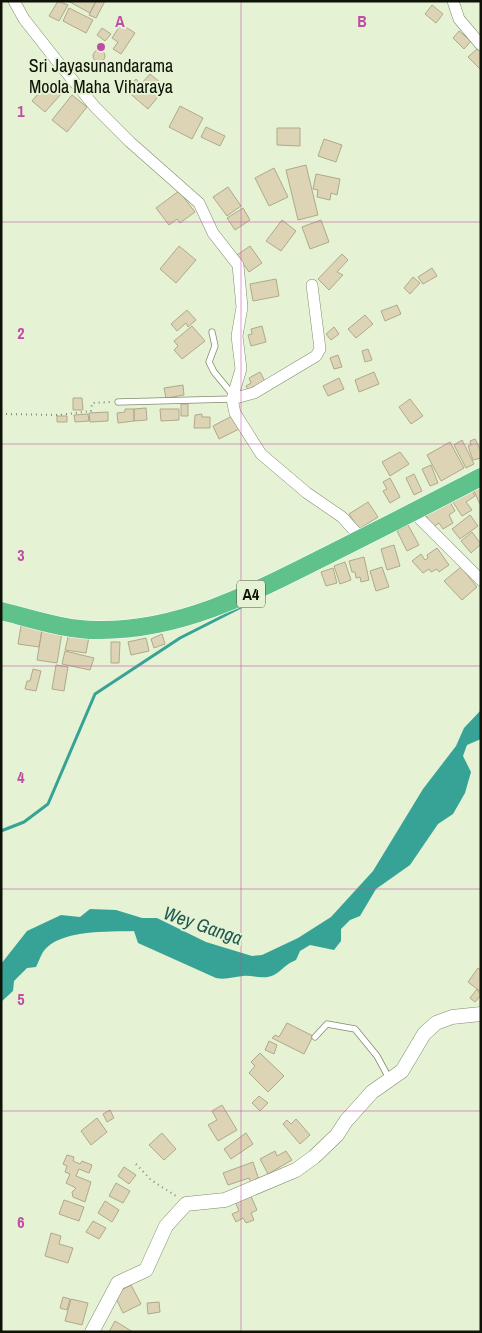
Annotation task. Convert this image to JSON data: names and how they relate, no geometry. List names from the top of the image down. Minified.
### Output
{"streets":{"highway":["A4"]},"water":["Wey Ganga"],"places":["Sri Jayasunandarama Moola Maha Viharaya"],"grid":{"columns":["A","B"],"rows":["1","2","3","4","5","6"]}}
